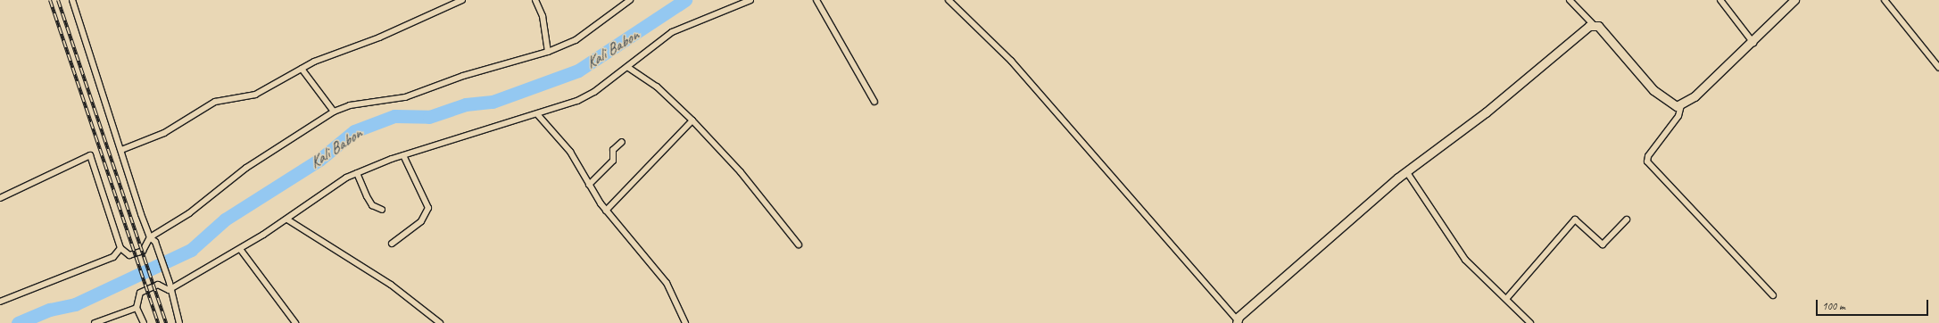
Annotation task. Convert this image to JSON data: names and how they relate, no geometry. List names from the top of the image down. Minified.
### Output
{"water":["Kali Babon"],"scale_bar":"100 m"}
